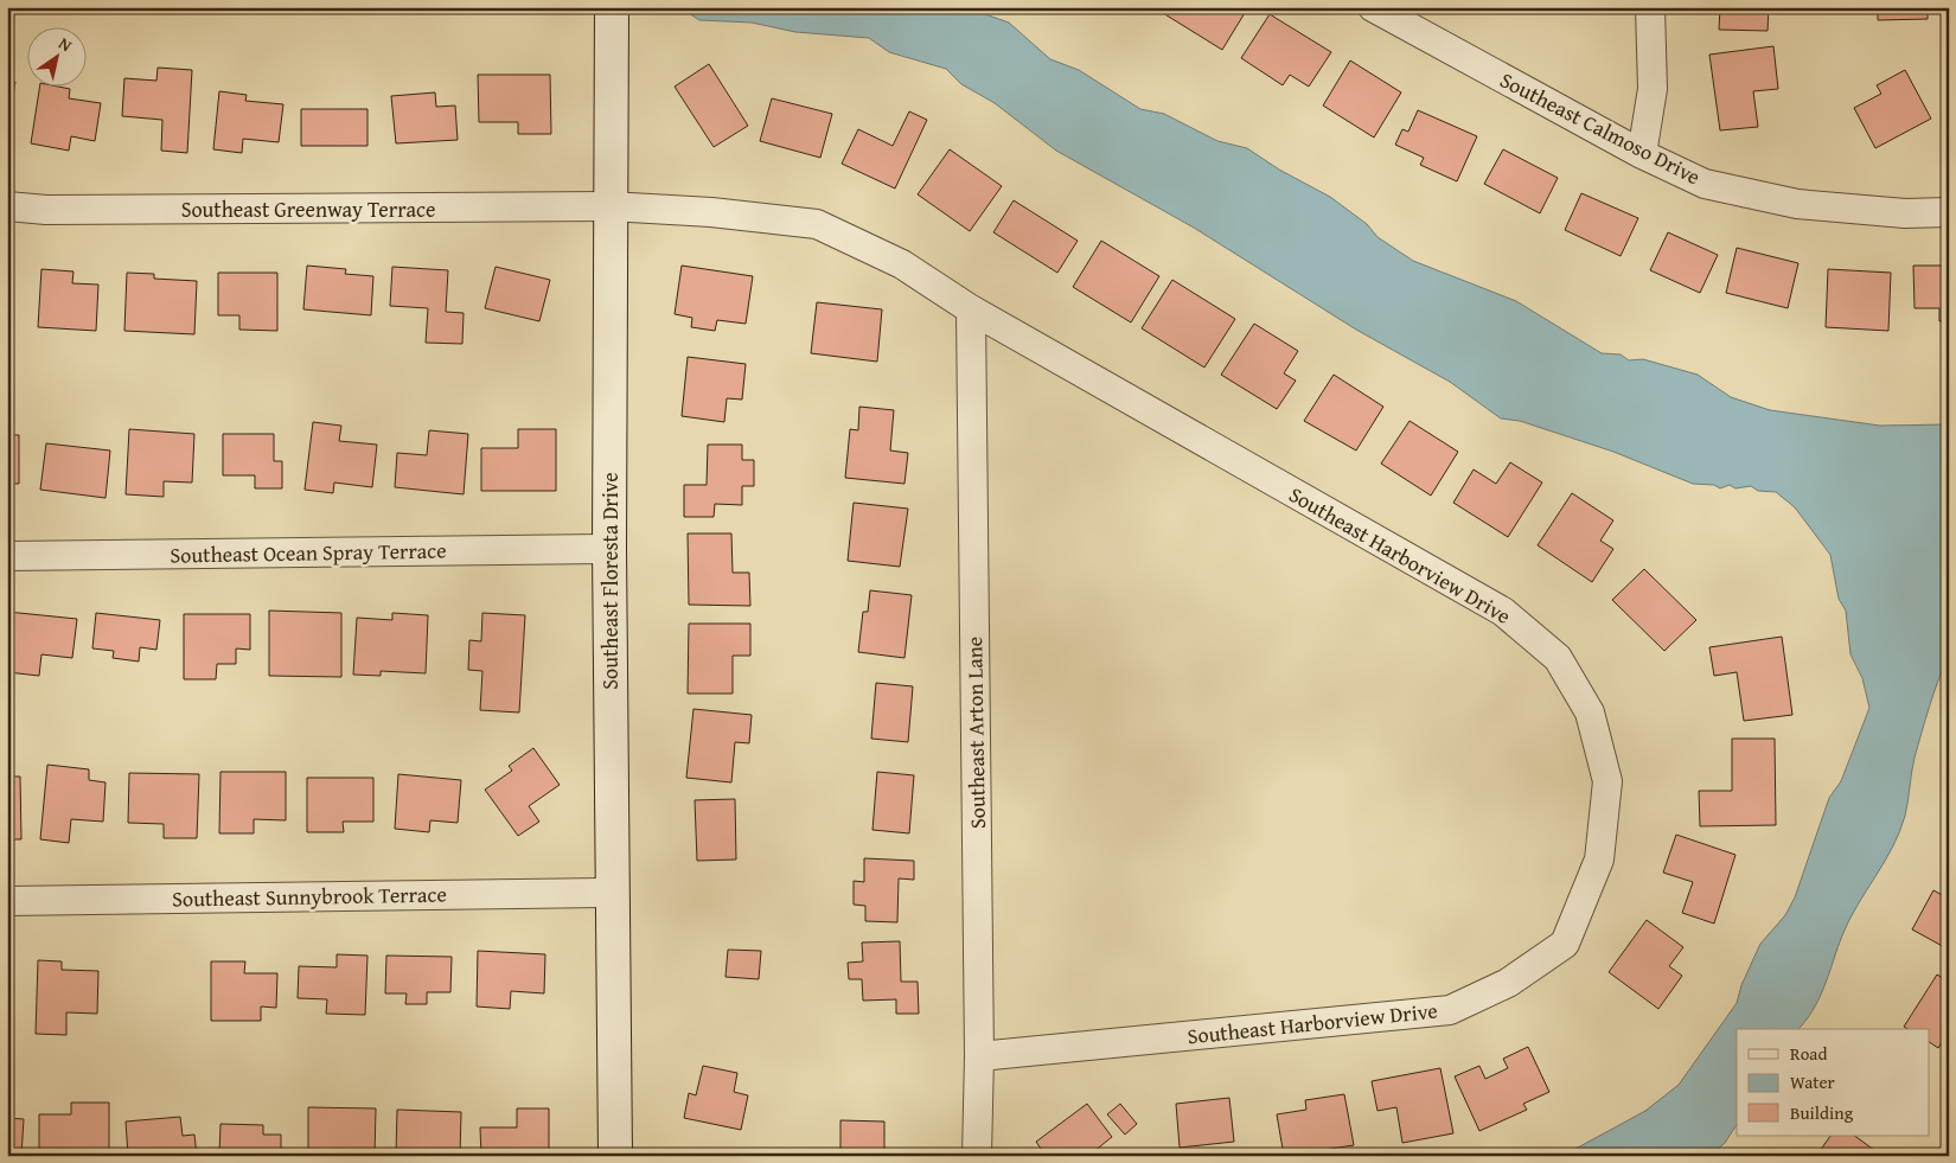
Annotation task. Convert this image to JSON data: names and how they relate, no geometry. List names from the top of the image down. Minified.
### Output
{"streets":{"street":["Southeast Calmoso Drive","Southeast Greenway Terrace","Southeast Ocean Spray Terrace","Southeast Harborview Drive","Southeast Floresta Drive","Southeast Arton Lane","Southeast Sunnybrook Terrace"]},"crossings":[["Southeast Greenway Terrace","Southeast Harborview Drive"],["Southeast Greenway Terrace","Southeast Floresta Drive"],["Southeast Greenway Terrace","Southeast Arton Lane"],["Southeast Ocean Spray Terrace","Southeast Floresta Drive"],["Southeast Harborview Drive","Southeast Arton Lane"],["Southeast Floresta Drive","Southeast Sunnybrook Terrace"]],"legend":["Road","Water","Building"],"north":"top right"}
